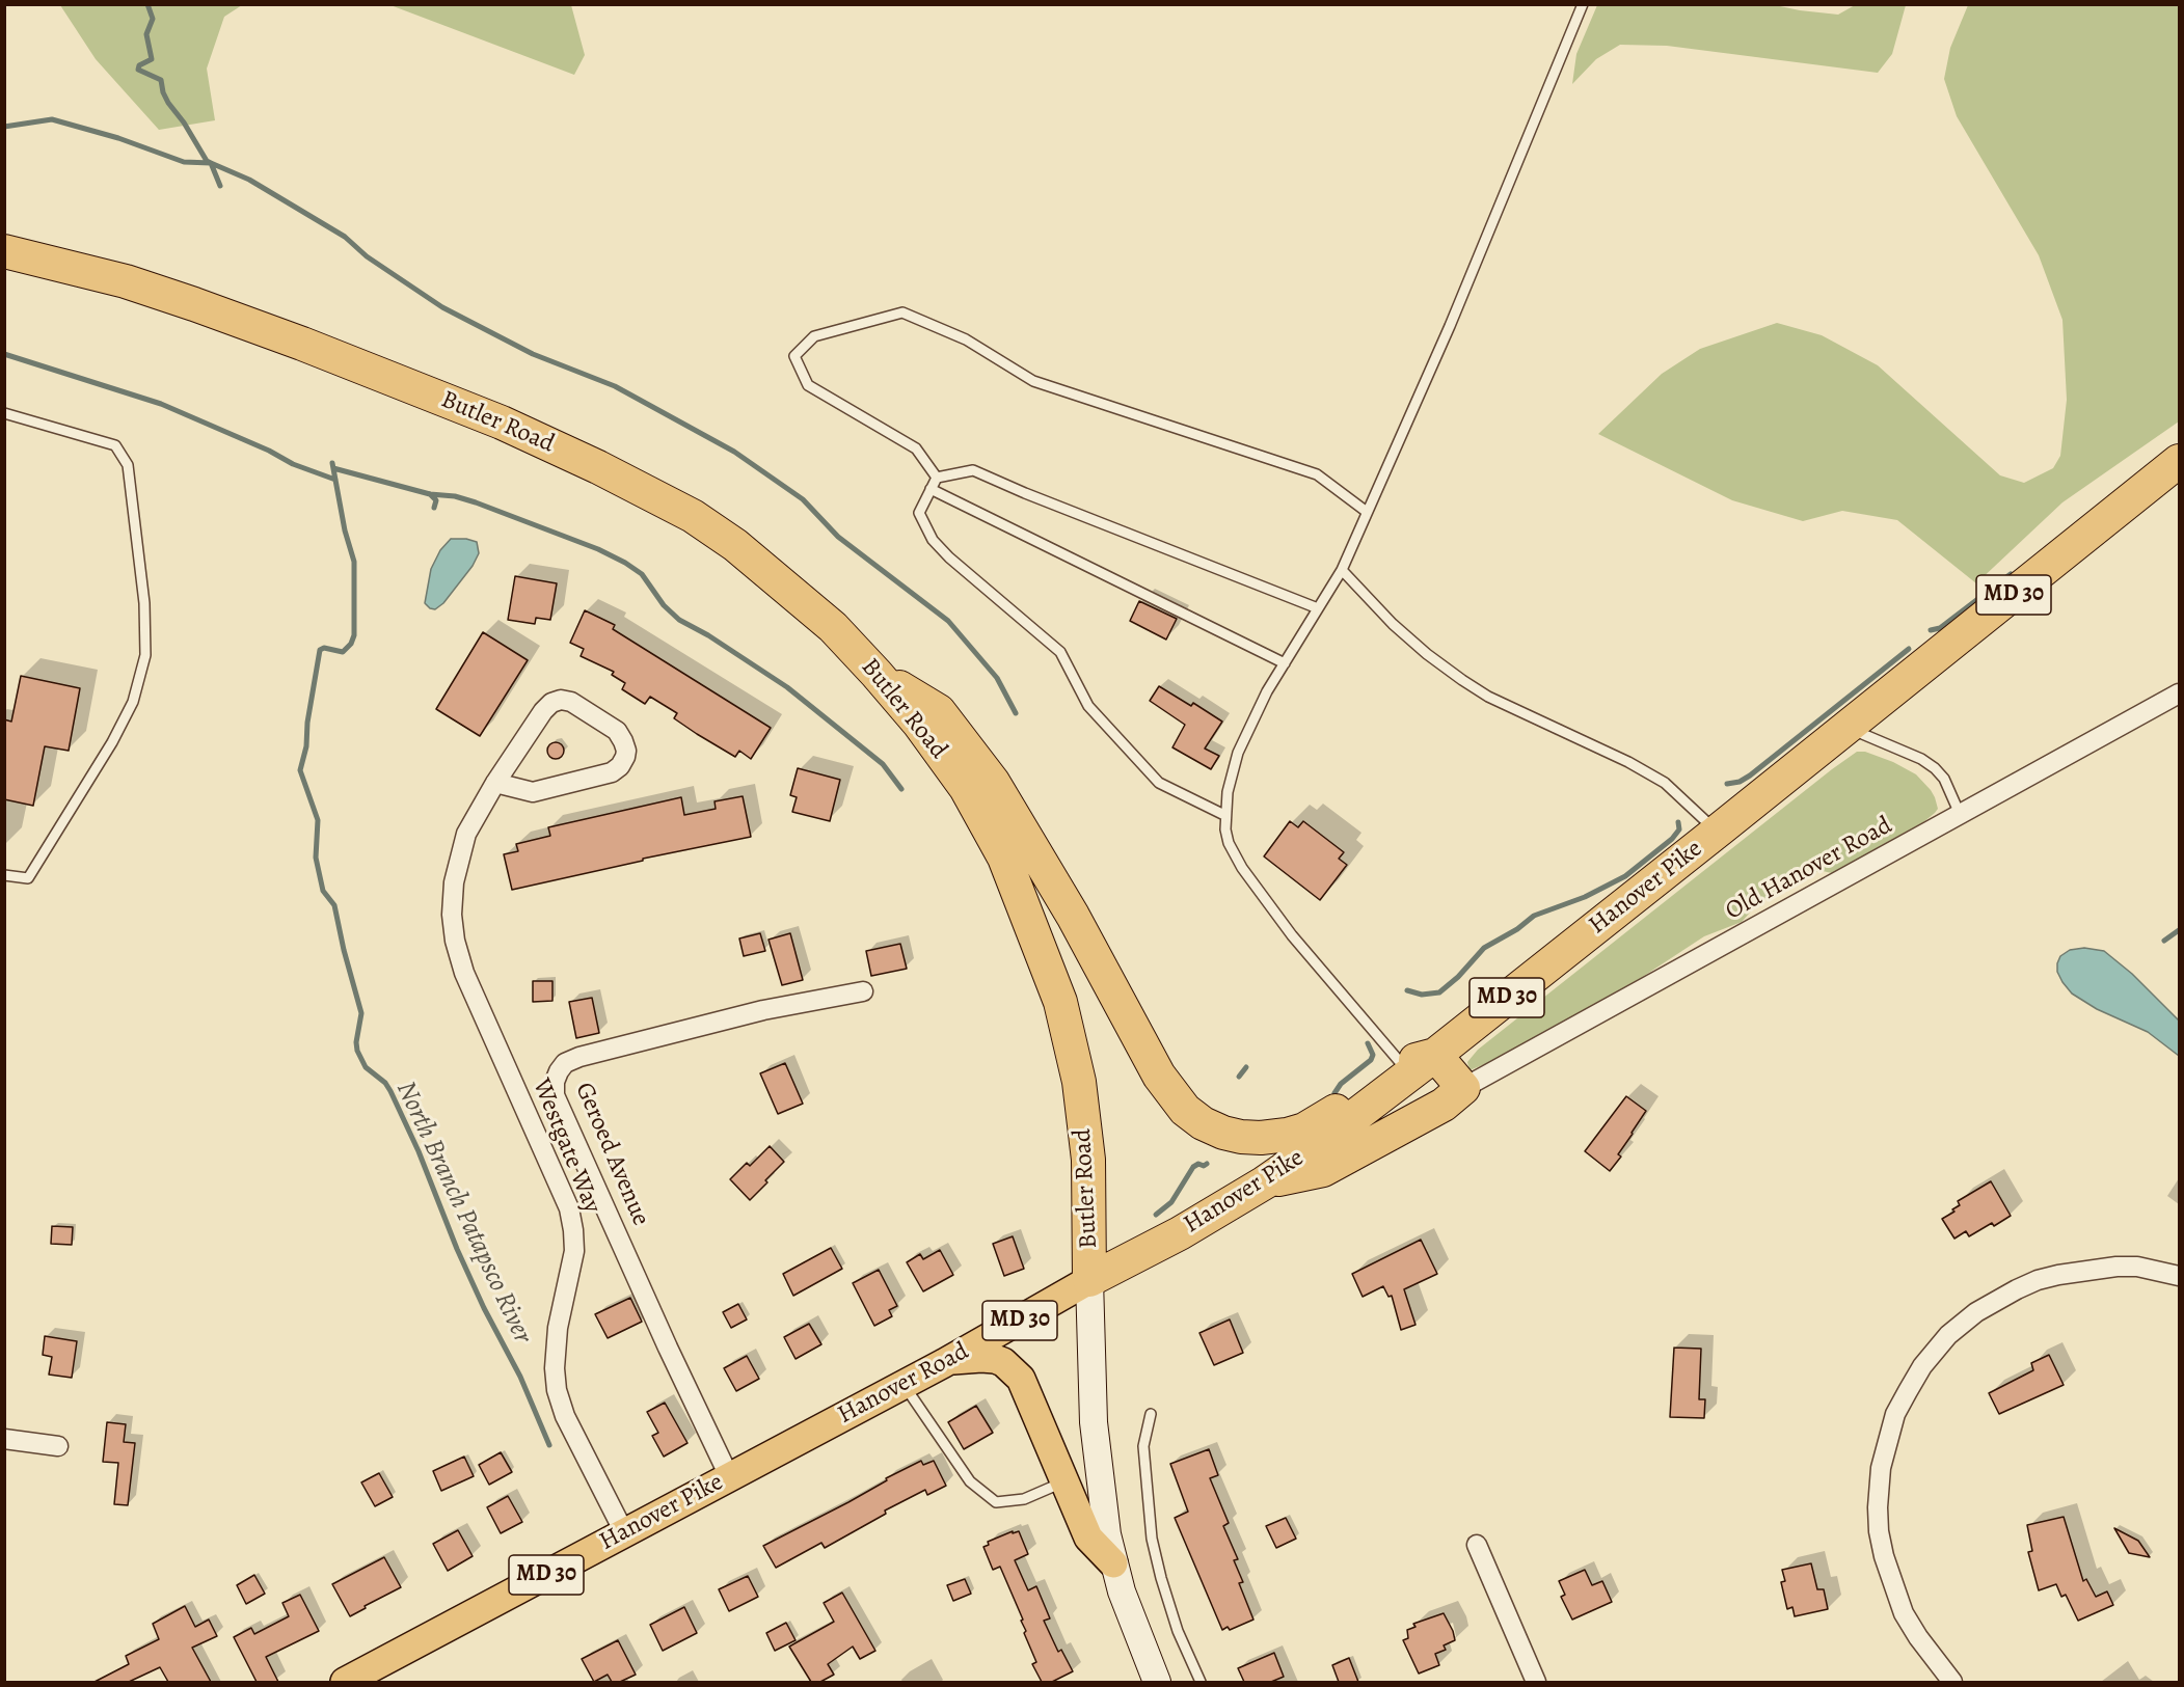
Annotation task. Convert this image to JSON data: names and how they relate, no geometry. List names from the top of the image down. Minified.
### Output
{"streets":{"highway":["Butler Road","MD 30","Hanover Pike"],"main road":["Hanover Road"],"street":["Old Hanover Road","Westgate Way","Geroed Avenue"]},"crossings":[["Butler Road","Hanover Pike"],["Butler Road","Hanover Road"],["Hanover Pike","Westgate Way"],["Hanover Pike","Geroed Avenue"],["Hanover Pike","Hanover Road"],["Geroed Avenue","Hanover Road"]],"water":["North Branch Patapsco River"]}
